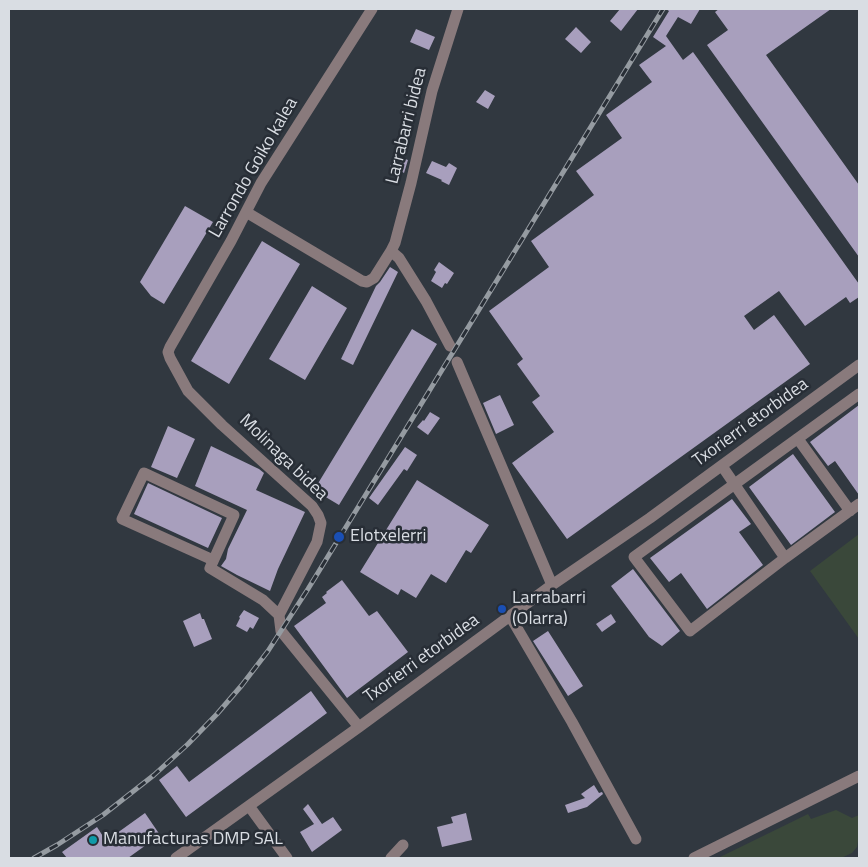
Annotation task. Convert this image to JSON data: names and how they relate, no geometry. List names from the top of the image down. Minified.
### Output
{"streets":{"street":["Larrabarri bidea","Larrondo Goiko kalea","Txorierri etorbidea","Molinaga bidea"]},"crossings":[["Larrabarri bidea","Larrondo Goiko kalea"],["Larrondo Goiko kalea","Molinaga bidea"]],"places":["Elotxelerri","Larrabarri (Olarra)","Manufacturas DMP SAL"]}
